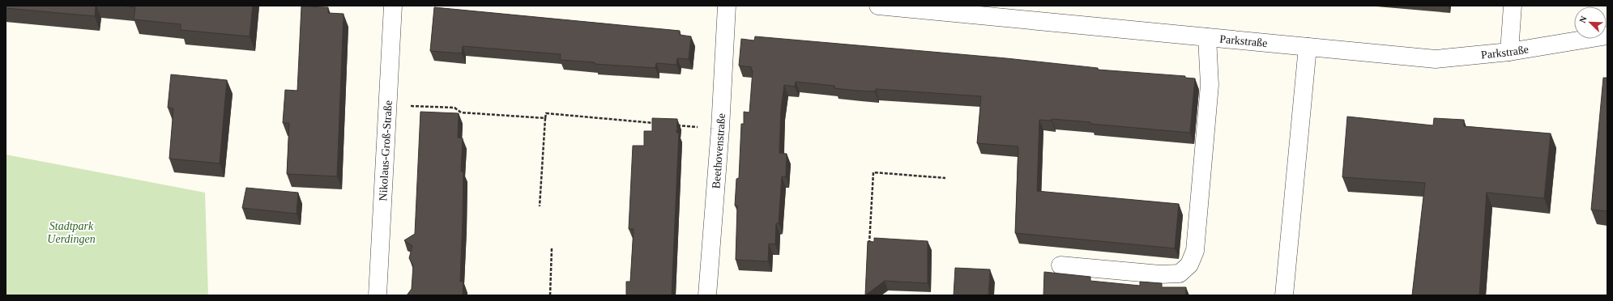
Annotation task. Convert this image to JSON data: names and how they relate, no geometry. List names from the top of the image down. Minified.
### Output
{"streets":{"street":["Parkstraße","Nikolaus-Groß-Straße","Beethovenstraße"]},"parks":["Stadtpark Uerdingen"],"north":"top left"}
